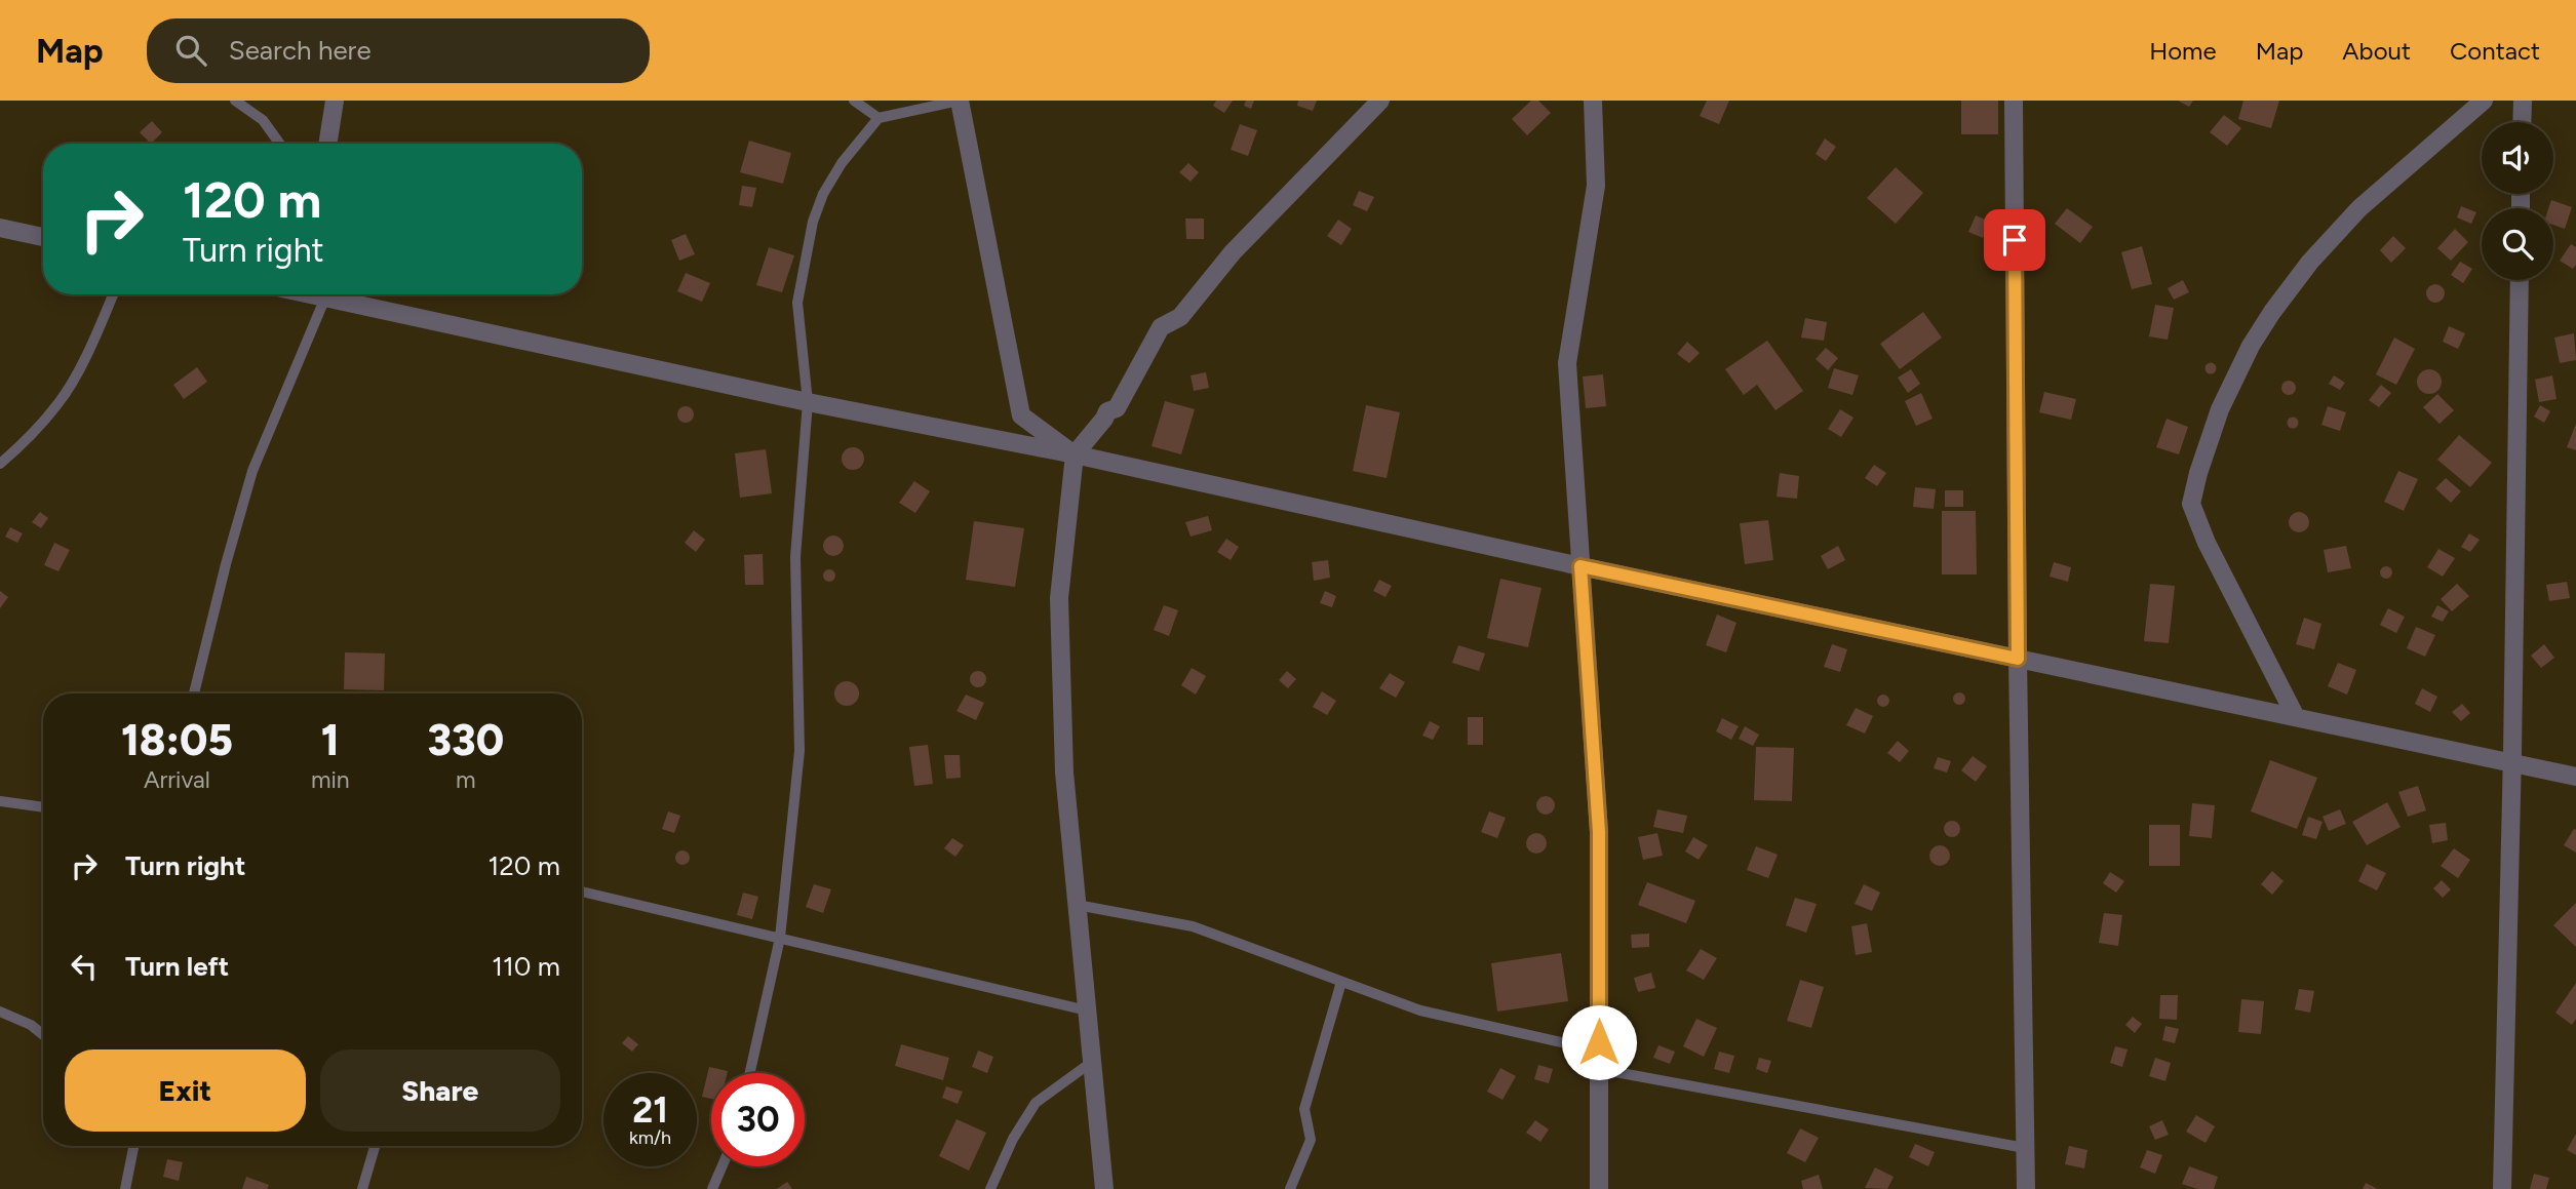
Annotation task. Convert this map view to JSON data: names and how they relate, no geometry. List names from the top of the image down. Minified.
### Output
{"page":{"header":"Map","search":"Search here","nav":["Home","Map","About","Contact"],"turn":["120 m","Turn right"],"eta":["18:05","Arrival","1","min","330","m"],"list":[{"name":"Turn right","value":"120 m"},{"name":"Turn left","value":"110 m"}],"buttons":["Exit","Share"],"speed":"21 km/h","limit":"30"}}
